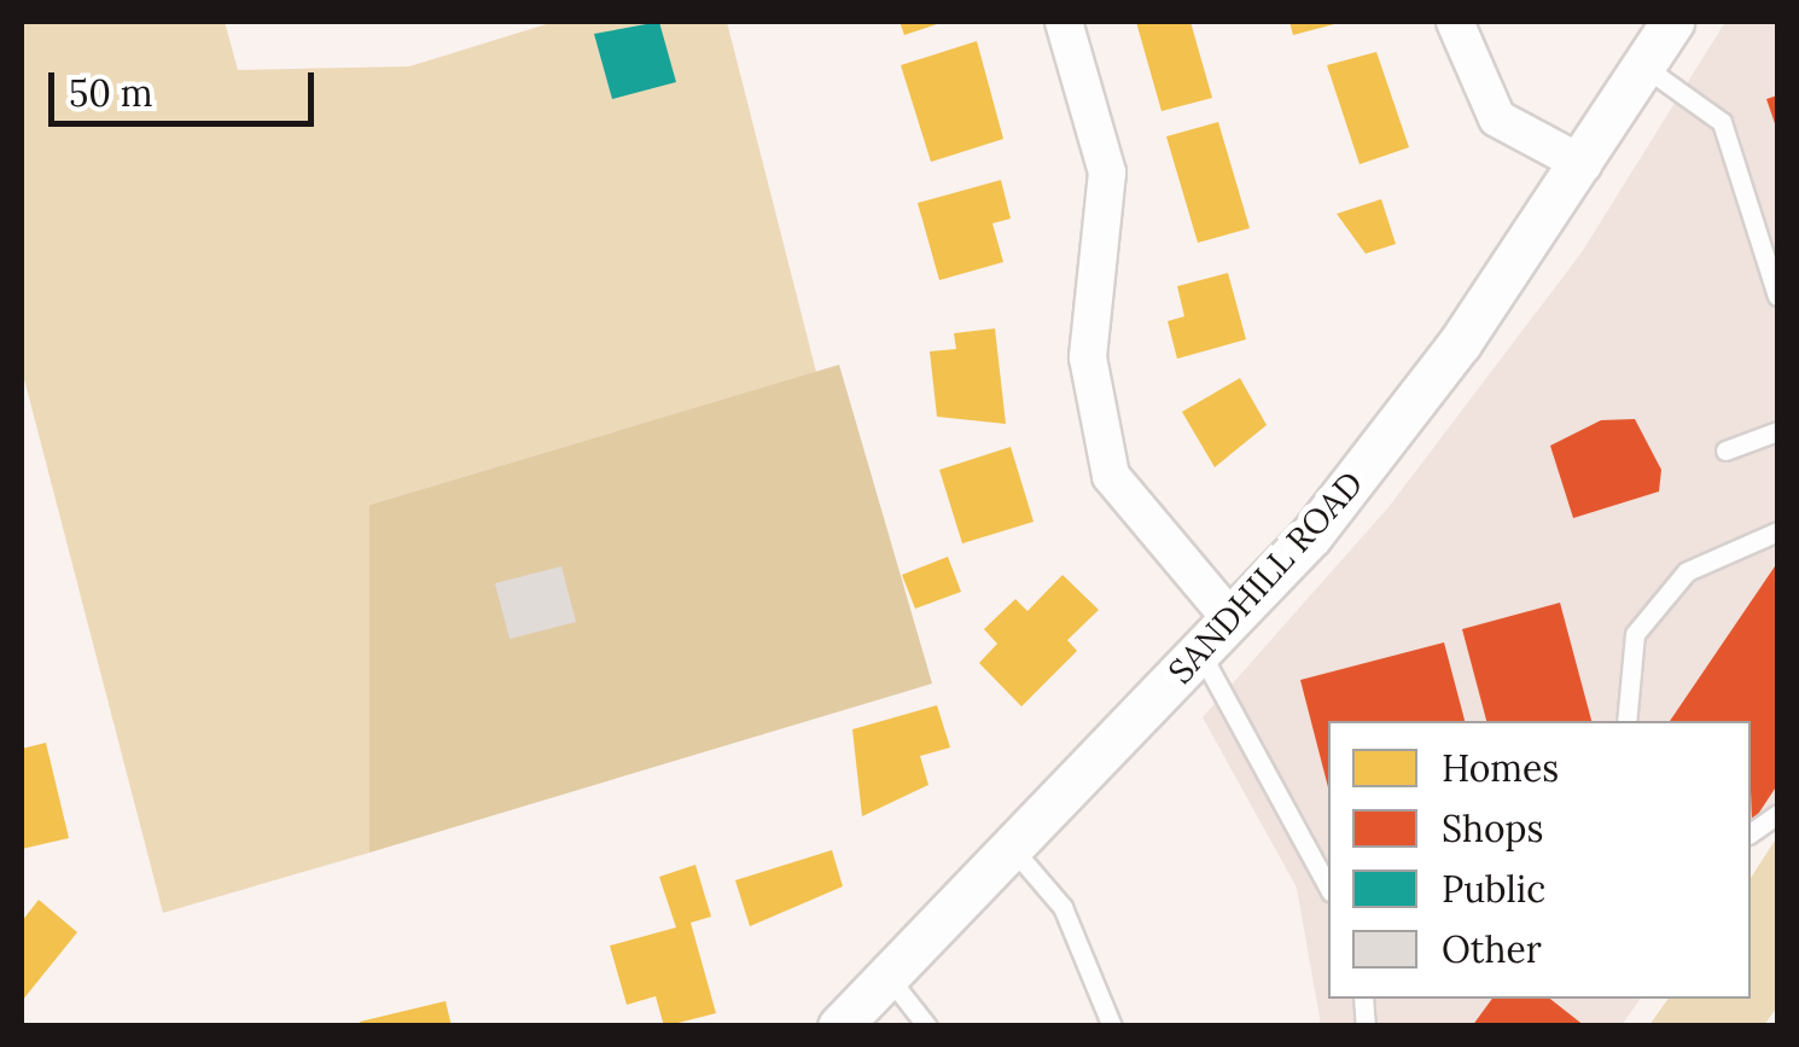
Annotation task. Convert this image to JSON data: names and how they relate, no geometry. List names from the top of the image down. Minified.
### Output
{"streets":{"street":["SANDHILL ROAD"]},"legend":["Homes","Shops","Public","Other"],"scale_bar":"50 m"}
